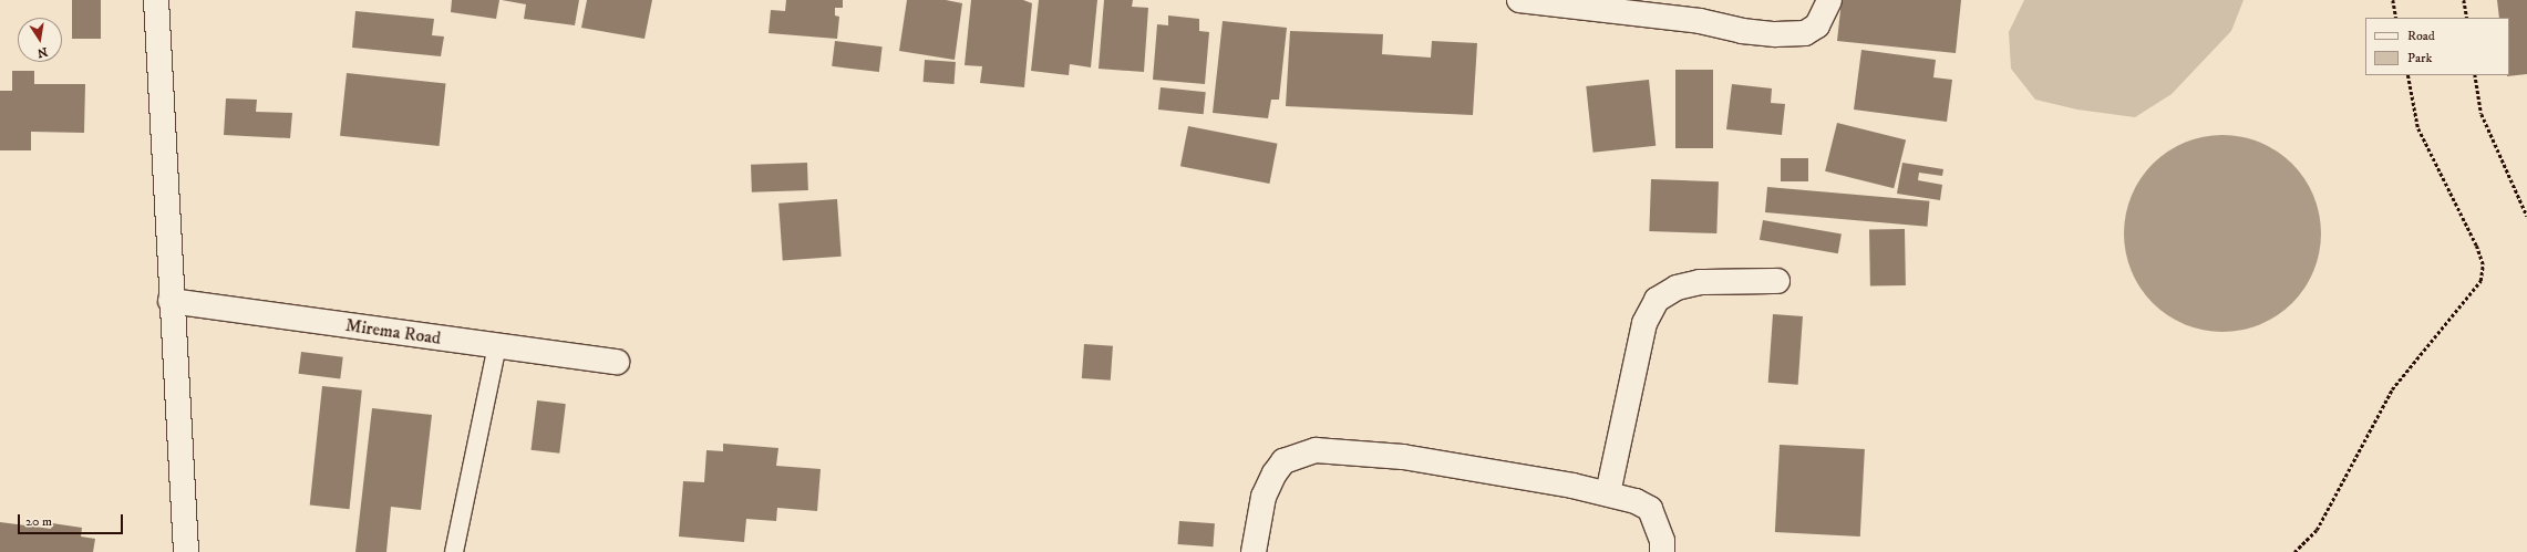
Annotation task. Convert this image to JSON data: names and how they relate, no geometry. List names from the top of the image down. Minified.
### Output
{"streets":{"street":["Mirema Road"]},"legend":["Road","Park"],"scale_bar":"20 m","north":"bottom"}
